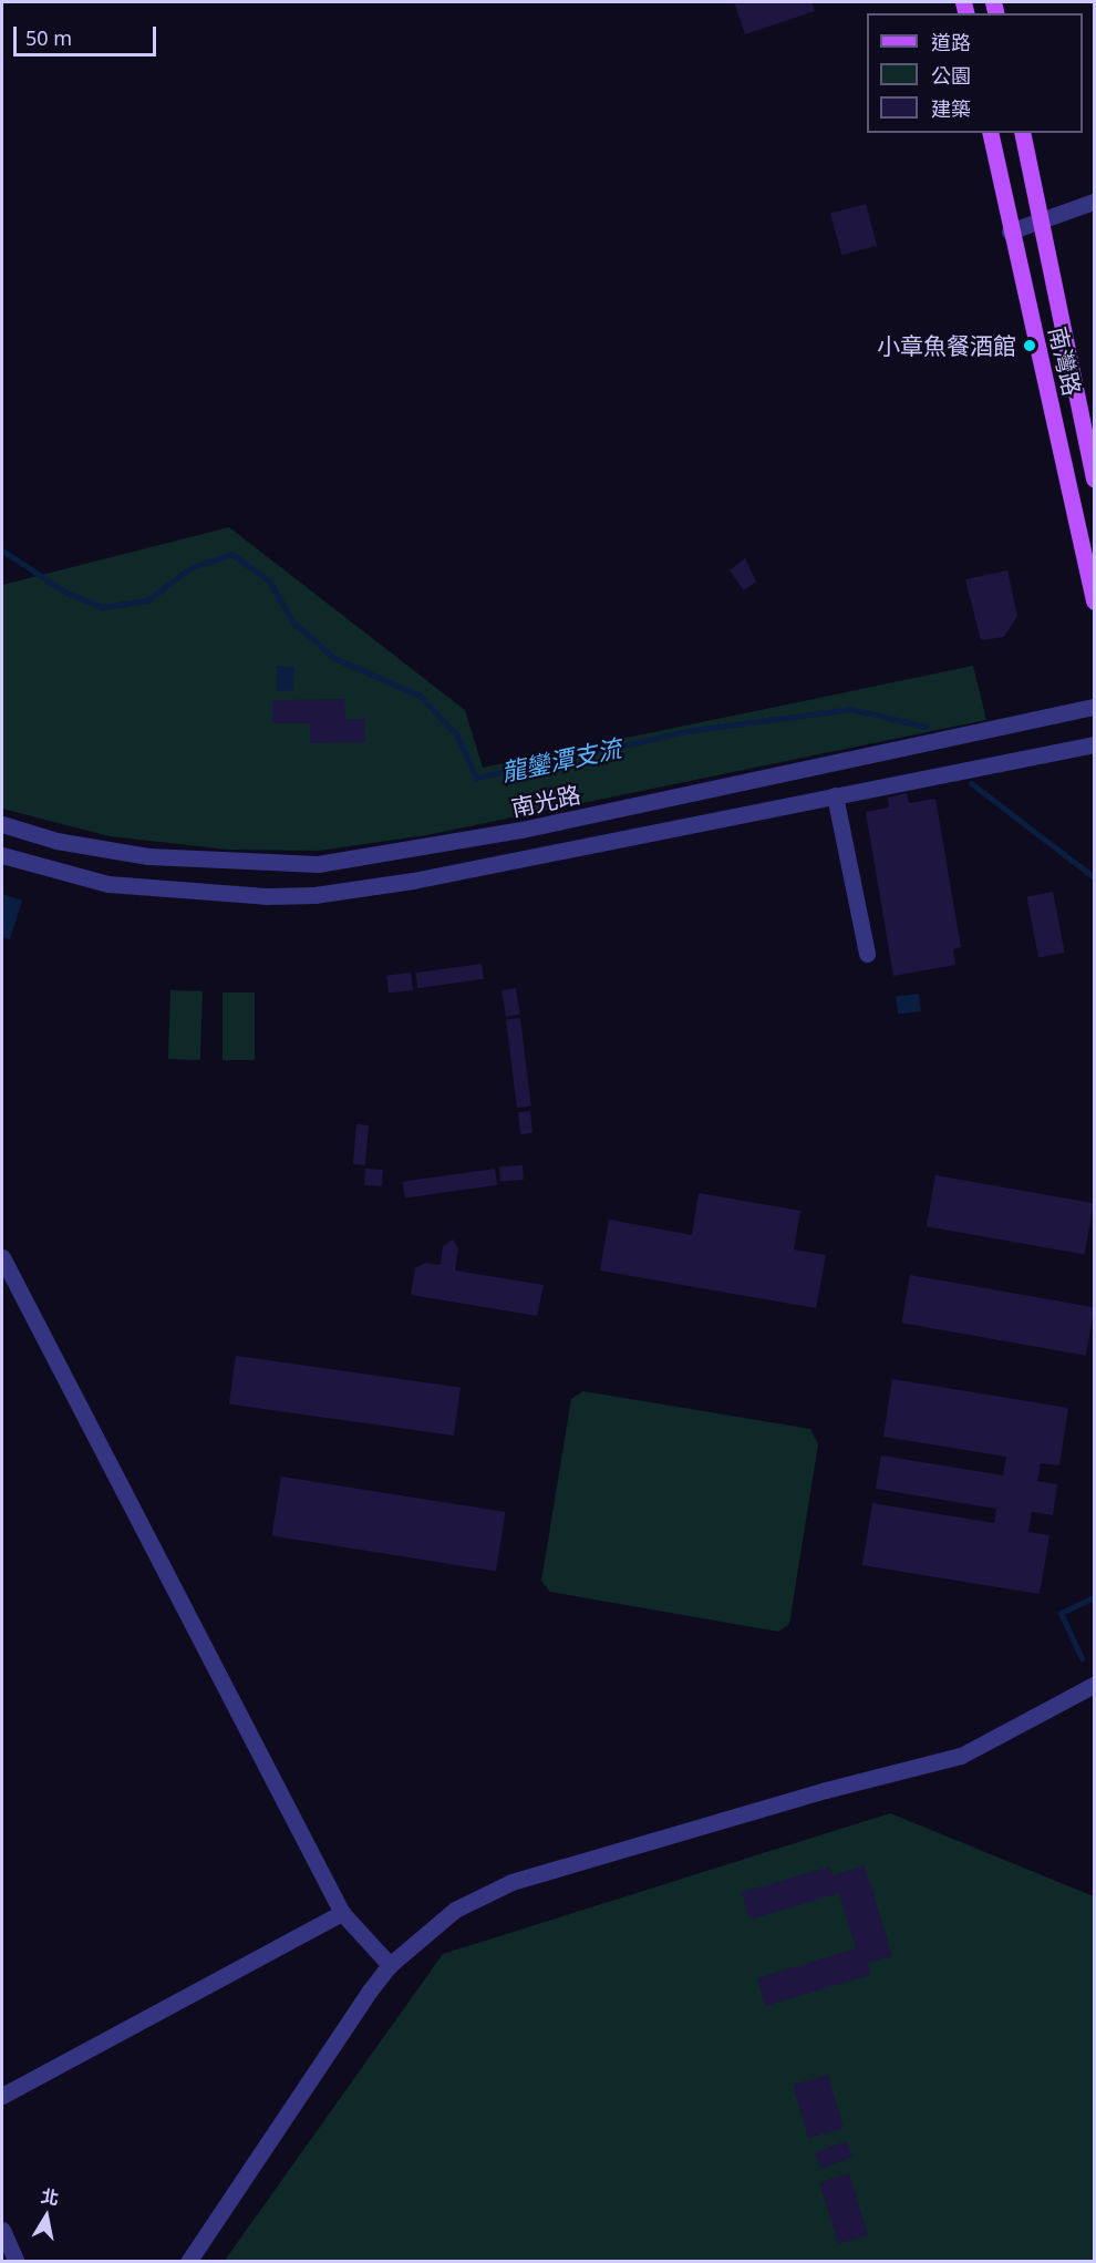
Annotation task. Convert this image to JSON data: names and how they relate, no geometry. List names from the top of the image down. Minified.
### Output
{"streets":{"main road":["南灣路"],"street":["南光路"]},"water":["龍鑾潭支流"],"places":["小章魚餐酒館"],"legend":["道路","公園","建築"],"scale_bar":"50 m","north":"top"}
